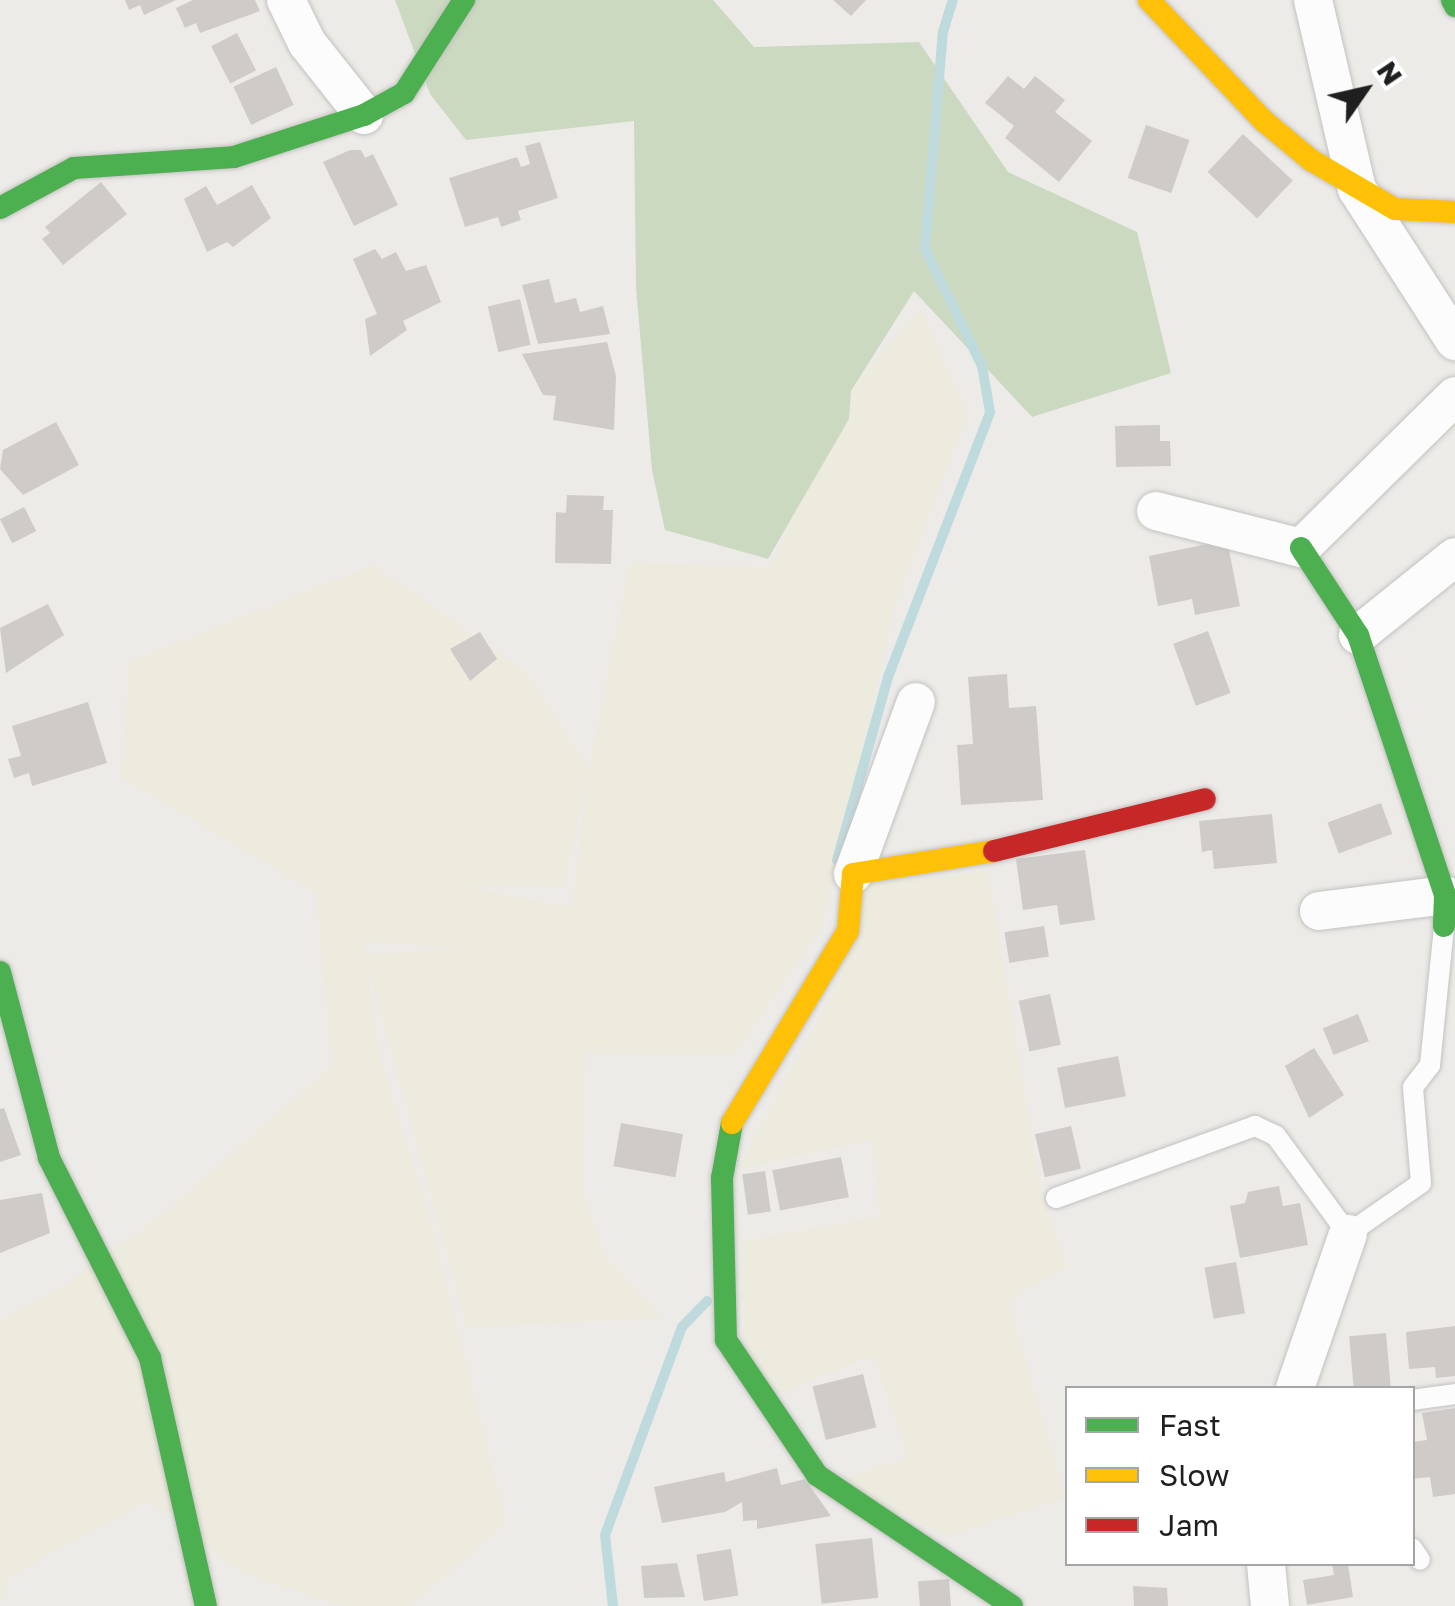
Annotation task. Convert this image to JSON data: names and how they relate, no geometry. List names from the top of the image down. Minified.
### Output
{"legend":["Fast","Slow","Jam"],"north":"top right"}
